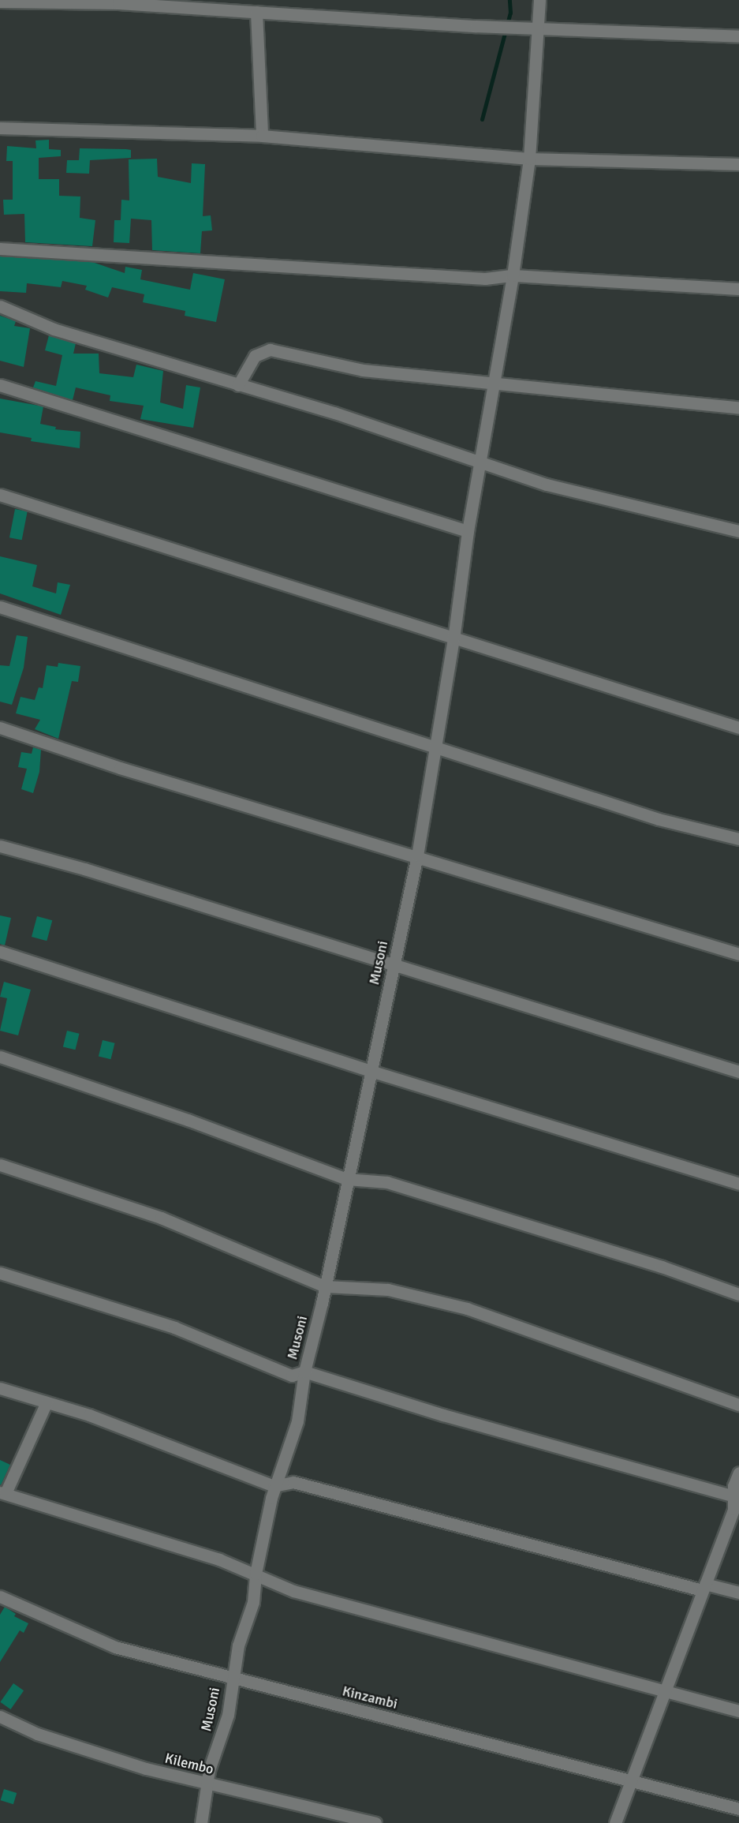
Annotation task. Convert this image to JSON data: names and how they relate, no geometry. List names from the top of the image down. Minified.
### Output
{"streets":{"street":["Musoni","Kinzambi","Kilembo"]},"crossings":[["Musoni","Kinzambi"],["Musoni","Kilembo"]]}
